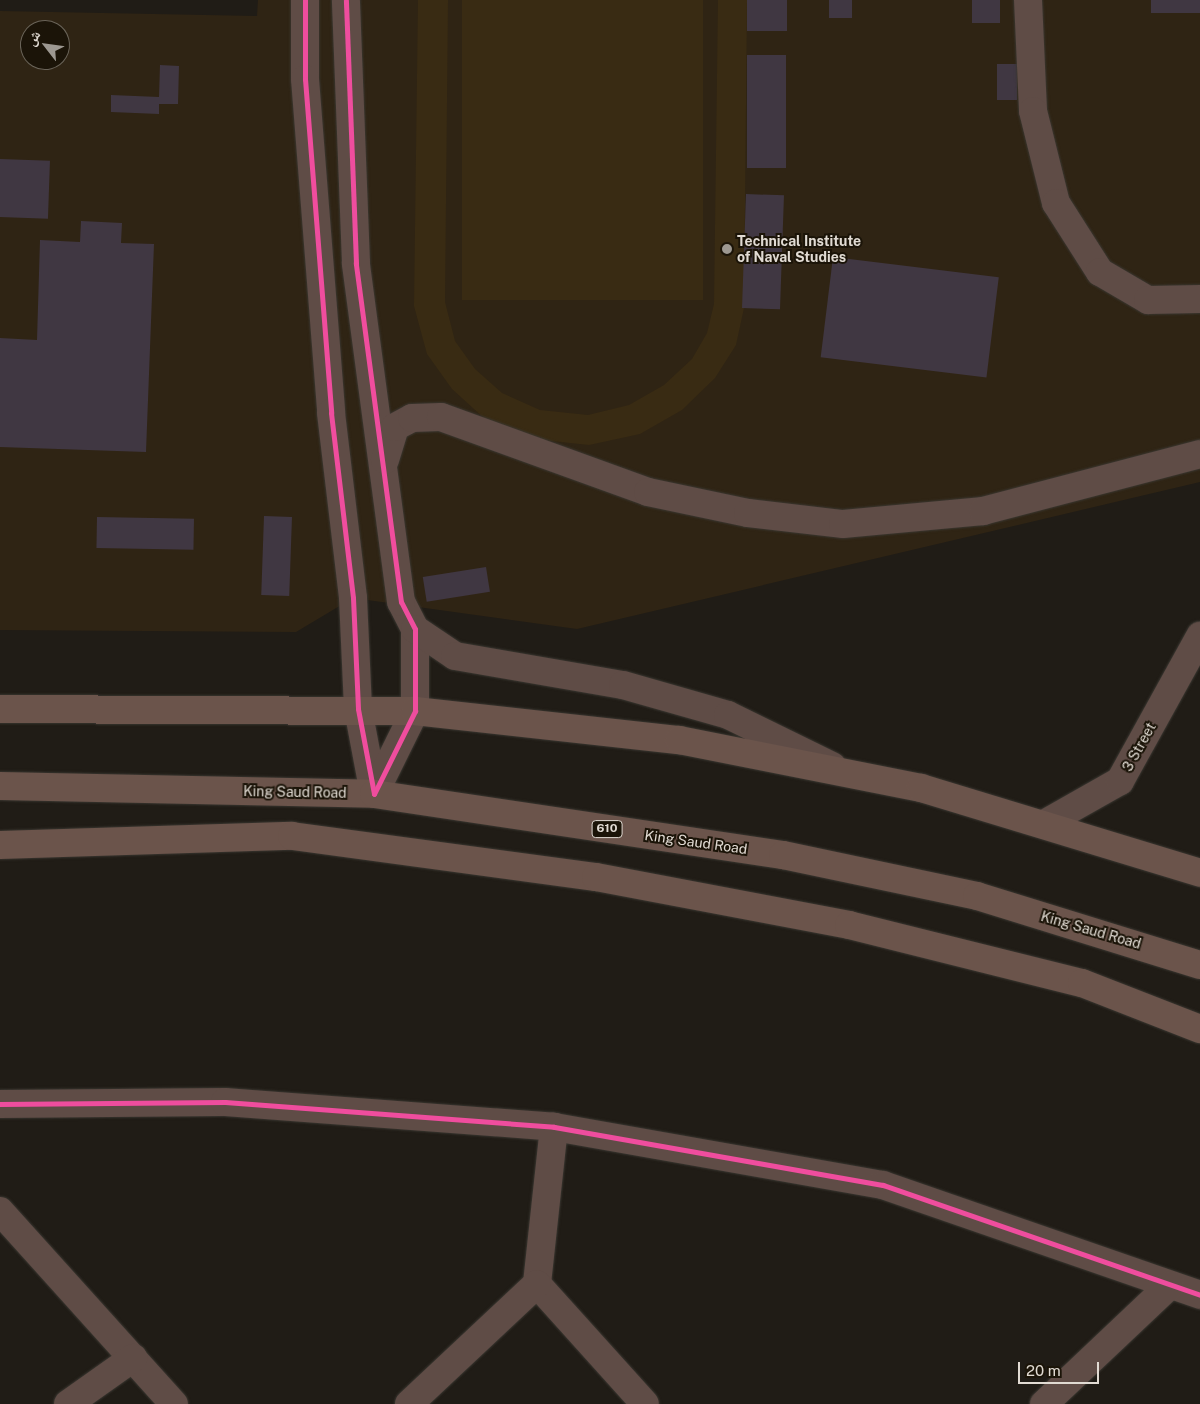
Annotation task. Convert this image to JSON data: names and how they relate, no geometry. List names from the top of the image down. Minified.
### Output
{"streets":{"main road":["King Saud Road","610"],"street":["3 Street"]},"places":["Technical Institute of Naval Studies"],"scale_bar":"20 m","north":"top left"}
